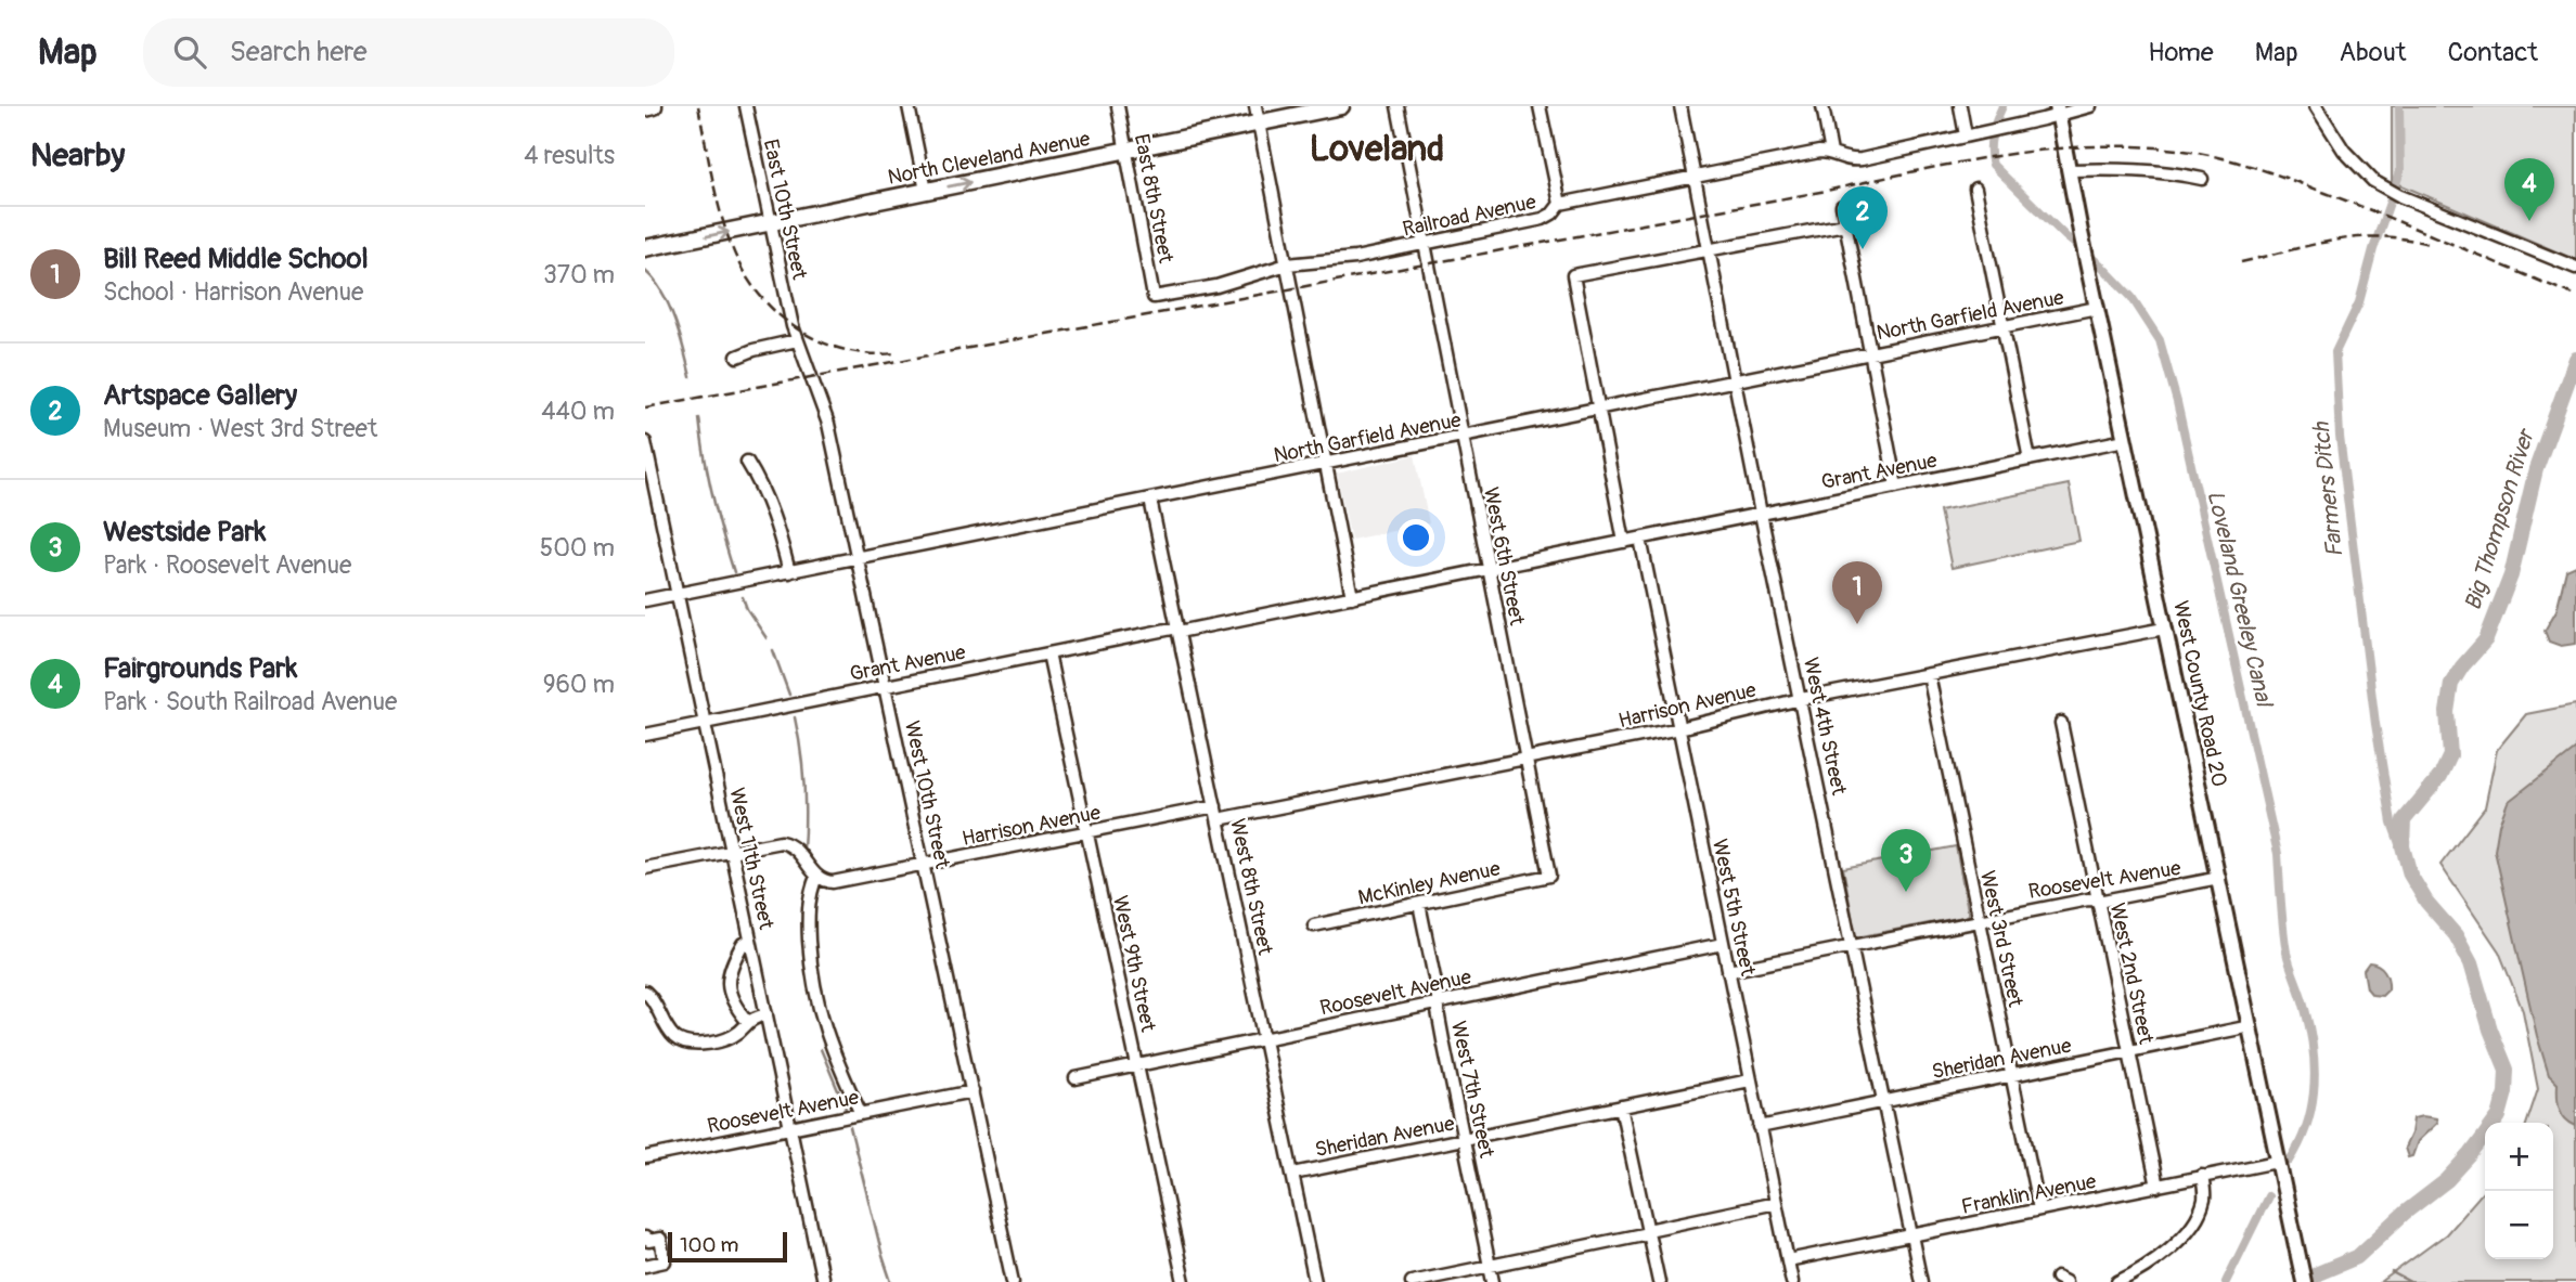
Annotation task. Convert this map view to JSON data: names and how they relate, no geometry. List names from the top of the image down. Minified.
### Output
{"streets":{"highway":["North Cleveland Avenue"],"main road":["West County Road 20"],"street":["East 8th Street","East 10th Street","Railroad Avenue","North Garfield Avenue","Grant Avenue","West 6th Street","Harrison Avenue","West 4th Street","West 10th Street","West 11th Street","Roosevelt Avenue","McKinley Avenue","West 8th Street","West 5th Street","West 3rd Street","West 9th Street","West 2nd Street","Sheridan Avenue","West 7th Street","Franklin Avenue"]},"crossings":[["North Cleveland Avenue","East 8th Street"],["North Cleveland Avenue","East 10th Street"],["East 8th Street","Railroad Avenue"],["East 10th Street","West 10th Street"],["Railroad Avenue","West 6th Street"],["Railroad Avenue","West County Road 20"],["Railroad Avenue","West 4th Street"],["North Garfield Avenue","West 6th Street"],["North Garfield Avenue","West County Road 20"],["North Garfield Avenue","West 4th Street"],["North Garfield Avenue","West 10th Street"],["North Garfield Avenue","West 11th Street"],["North Garfield Avenue","West 8th Street"],["Grant Avenue","West 6th Street"],["Grant Avenue","West County Road 20"],["Grant Avenue","West 4th Street"],["Grant Avenue","West 10th Street"],["Grant Avenue","West 11th Street"],["Grant Avenue","West 8th Street"],["Grant Avenue","West 5th Street"],["Grant Avenue","West 9th Street"],["West 6th Street","Harrison Avenue"],["West 6th Street","McKinley Avenue"],["West County Road 20","Harrison Avenue"],["West County Road 20","Roosevelt Avenue"],["West County Road 20","Sheridan Avenue"],["West County Road 20","Franklin Avenue"],["Harrison Avenue","West 4th Street"],["Harrison Avenue","West 10th Street"],["Harrison Avenue","West 8th Street"],["Harrison Avenue","West 5th Street"],["Harrison Avenue","West 3rd Street"],["Harrison Avenue","West 9th Street"],["West 4th Street","Roosevelt Avenue"],["West 4th Street","Sheridan Avenue"],["West 4th Street","Franklin Avenue"],["West 10th Street","Roosevelt Avenue"],["West 11th Street","Roosevelt Avenue"],["Roosevelt Avenue","West 8th Street"],["Roosevelt Avenue","West 5th Street"],["Roosevelt Avenue","West 3rd Street"],["Roosevelt Avenue","West 9th Street"],["Roosevelt Avenue","West 2nd Street"],["Roosevelt Avenue","West 7th Street"],["McKinley Avenue","West 7th Street"],["West 8th Street","Sheridan Avenue"],["West 5th Street","Sheridan Avenue"],["West 5th Street","Franklin Avenue"],["West 3rd Street","Sheridan Avenue"],["West 3rd Street","Franklin Avenue"],["West 2nd Street","Sheridan Avenue"],["West 2nd Street","Franklin Avenue"],["Sheridan Avenue","West 7th Street"]],"one_way":["North Cleveland Avenue"],"districts":["Loveland"],"water":["Farmers Ditch","Big Thompson River","Loveland Greeley Canal"],"scale_bar":"100 m","page":{"header":"Map","search":"Search here","nav":["Home","Map","About","Contact"],"heading":["Nearby","4 results"],"pins":["4","2","1","3"],"list":[{"mark":"1","name":"Bill Reed Middle School","note":"School · Harrison Avenue","value":"370 m"},{"mark":"2","name":"Artspace Gallery","note":"Museum · West 3rd Street","value":"440 m"},{"mark":"3","name":"Westside Park","note":"Park · Roosevelt Avenue","value":"500 m"},{"mark":"4","name":"Fairgrounds Park","note":"Park · South Railroad Avenue","value":"960 m"}],"map_buttons":["+","−"],"scale":"100 m"}}
